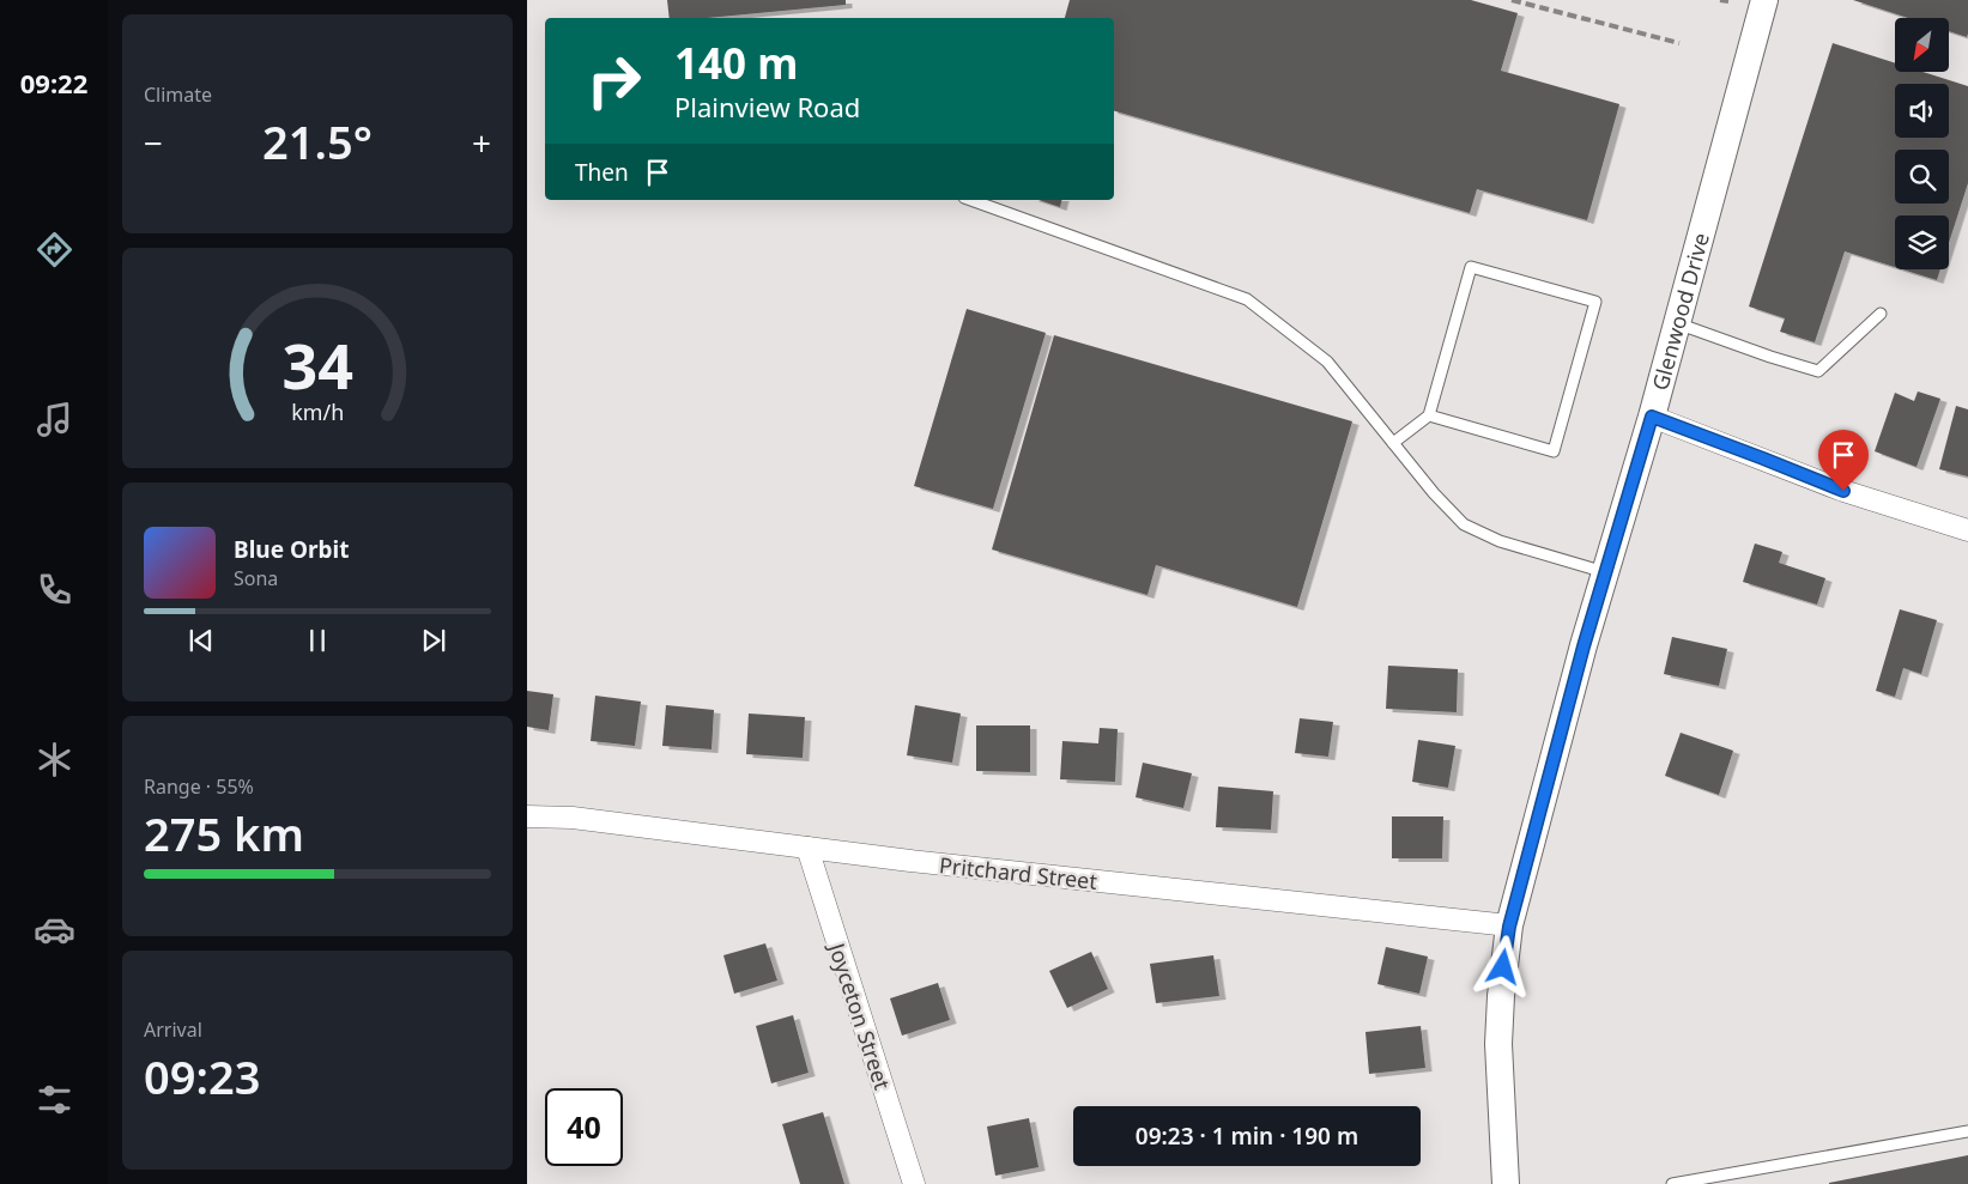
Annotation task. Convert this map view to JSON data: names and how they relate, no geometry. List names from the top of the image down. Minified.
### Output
{"streets":{"street":["Glenwood Drive","Pritchard Street","Joyceton Street"]},"crossings":[["Glenwood Drive","Pritchard Street"],["Pritchard Street","Joyceton Street"]],"north":"bottom left","page":{"tabs":"09:22","tile":["Climate",["Range · 55%","275 km"],["Arrival","09:23"]],"turn":["140 m","Plainview Road"],"heat":["−","21.5°","+"],"then":"Then","song":["Blue Orbit","Sona"],"limit":"40","trip":"09:23 · 1 min · 190 m","gauge":["34","km/h"]}}
